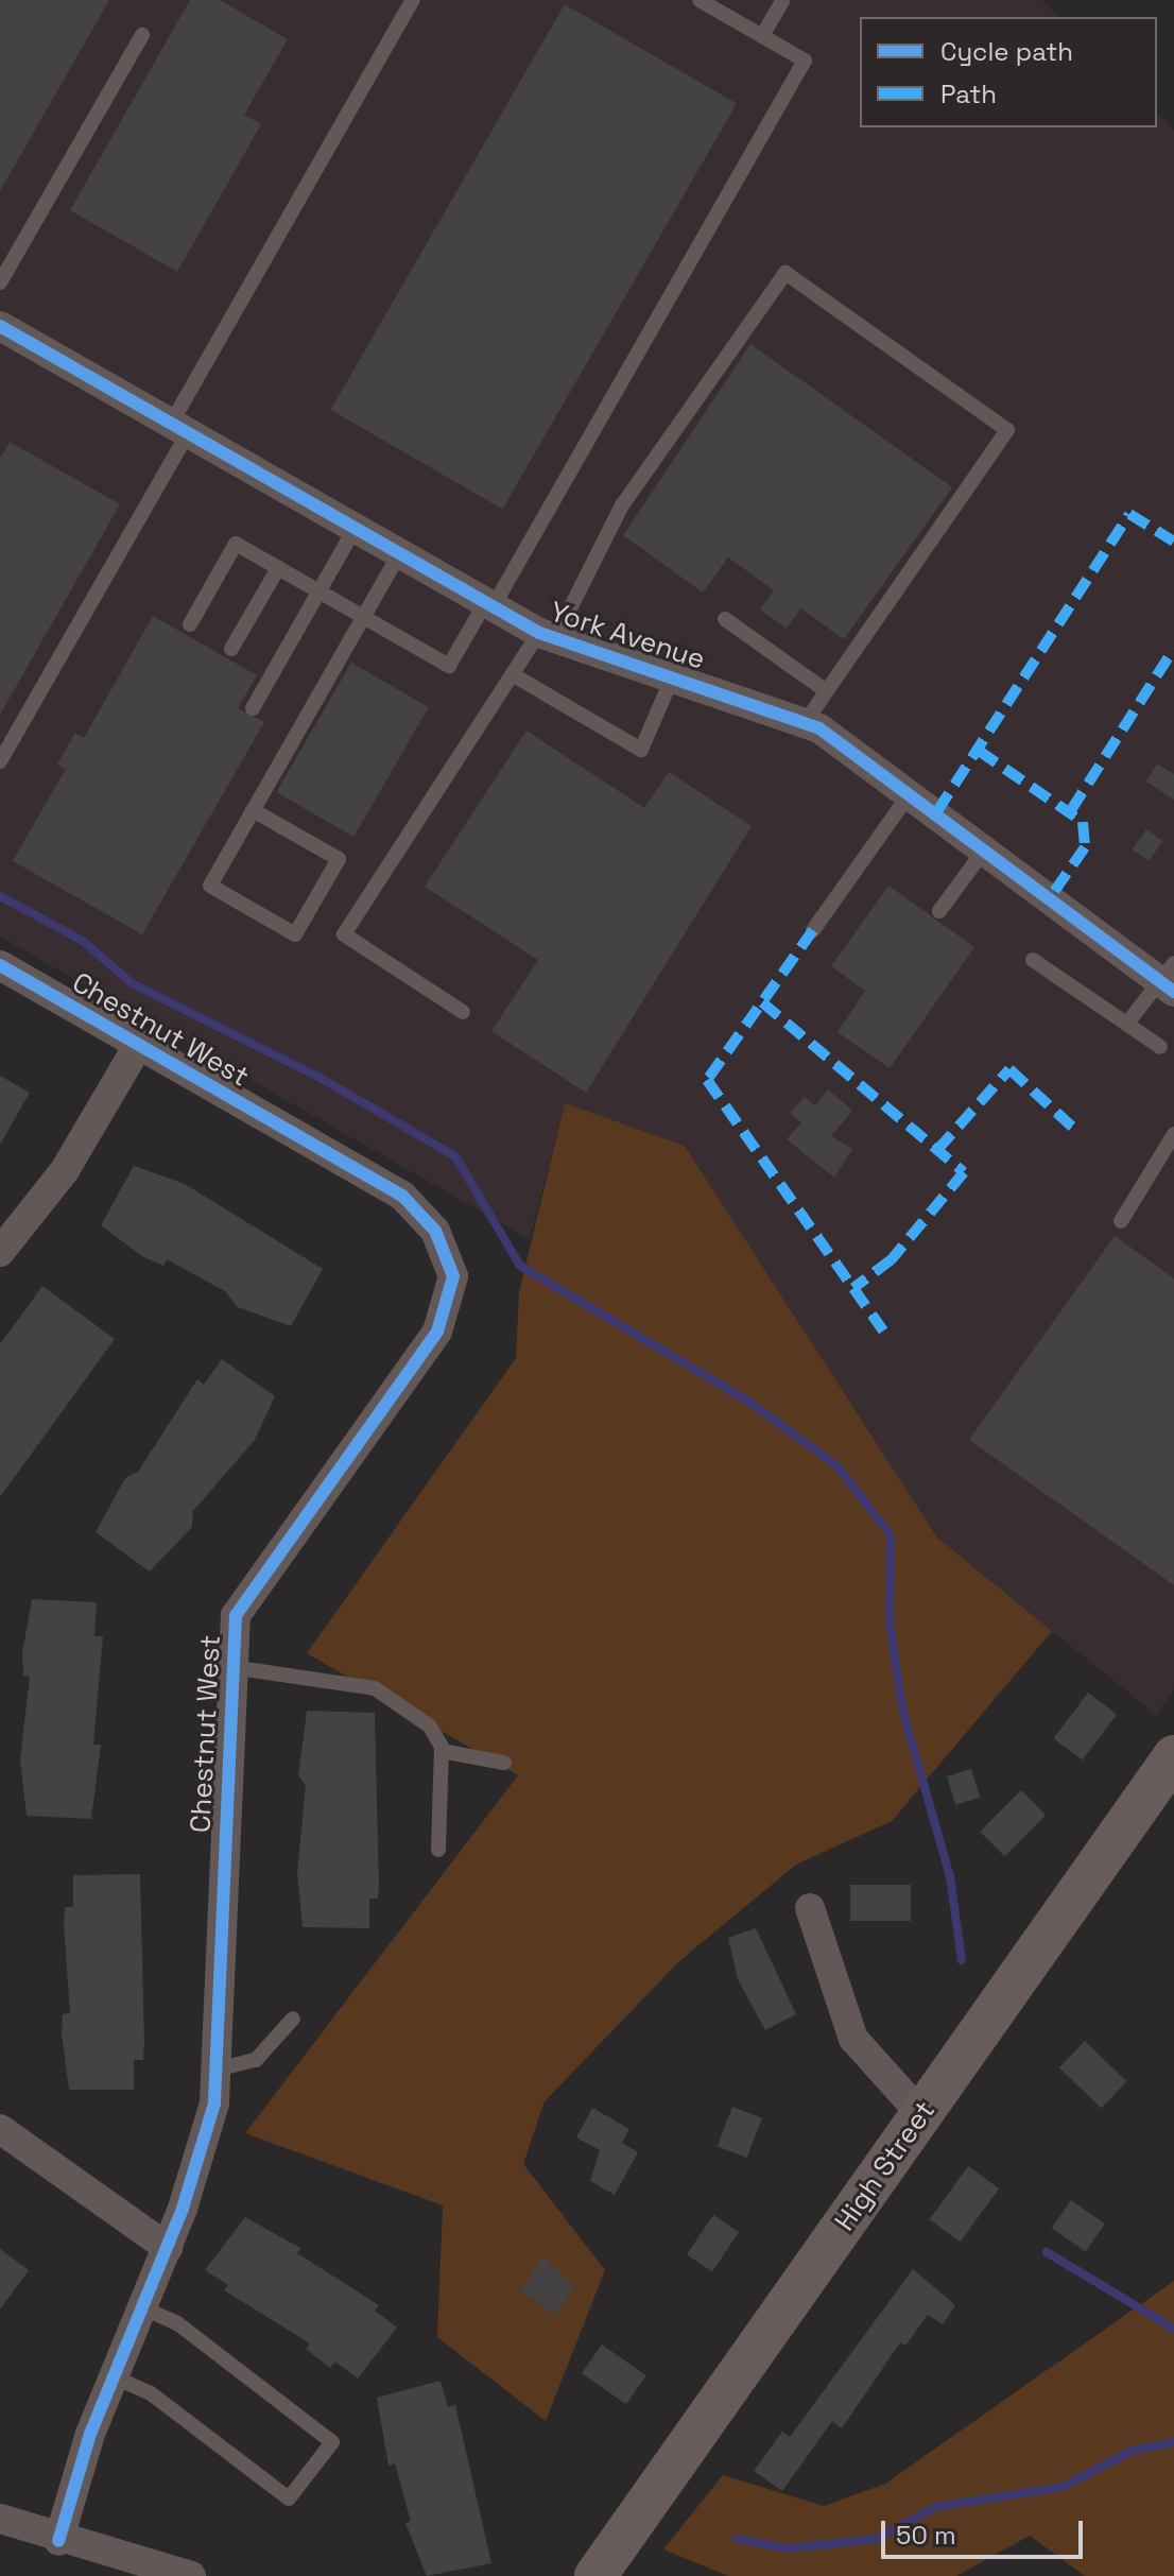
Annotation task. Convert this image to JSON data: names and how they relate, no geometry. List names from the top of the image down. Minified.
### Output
{"streets":{"main road":["High Street"],"street":["York Avenue","Chestnut West"]},"legend":["Cycle path","Path"],"scale_bar":"50 m"}
